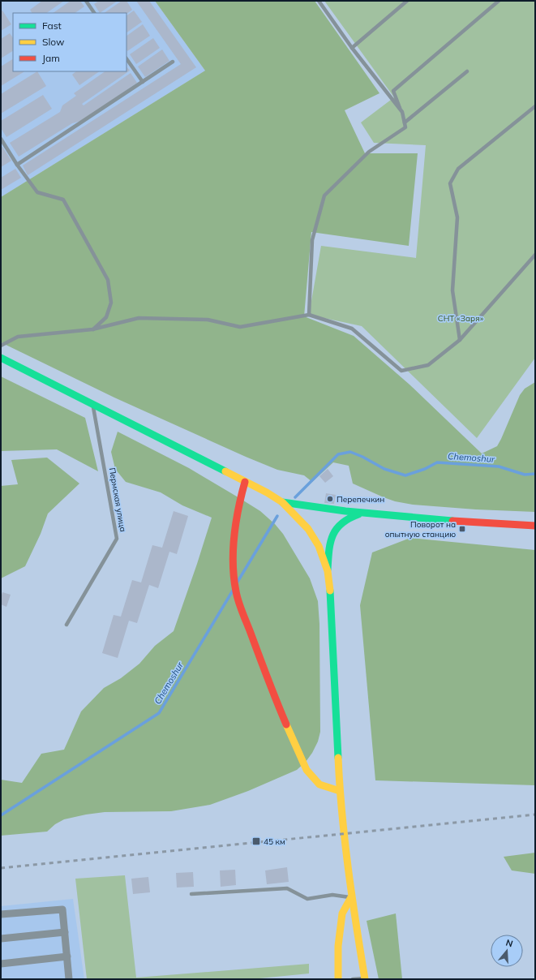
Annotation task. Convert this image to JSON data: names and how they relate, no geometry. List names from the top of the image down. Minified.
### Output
{"streets":{"lane":["Пермская улица"]},"water":["Chemoshur"],"parks":["СНТ «Заря»"],"places":{"other":["Перепечкин"],"transit":["Поворот на опытную станцию","45 км"]},"legend":["Fast","Slow","Jam"],"north":"top"}
